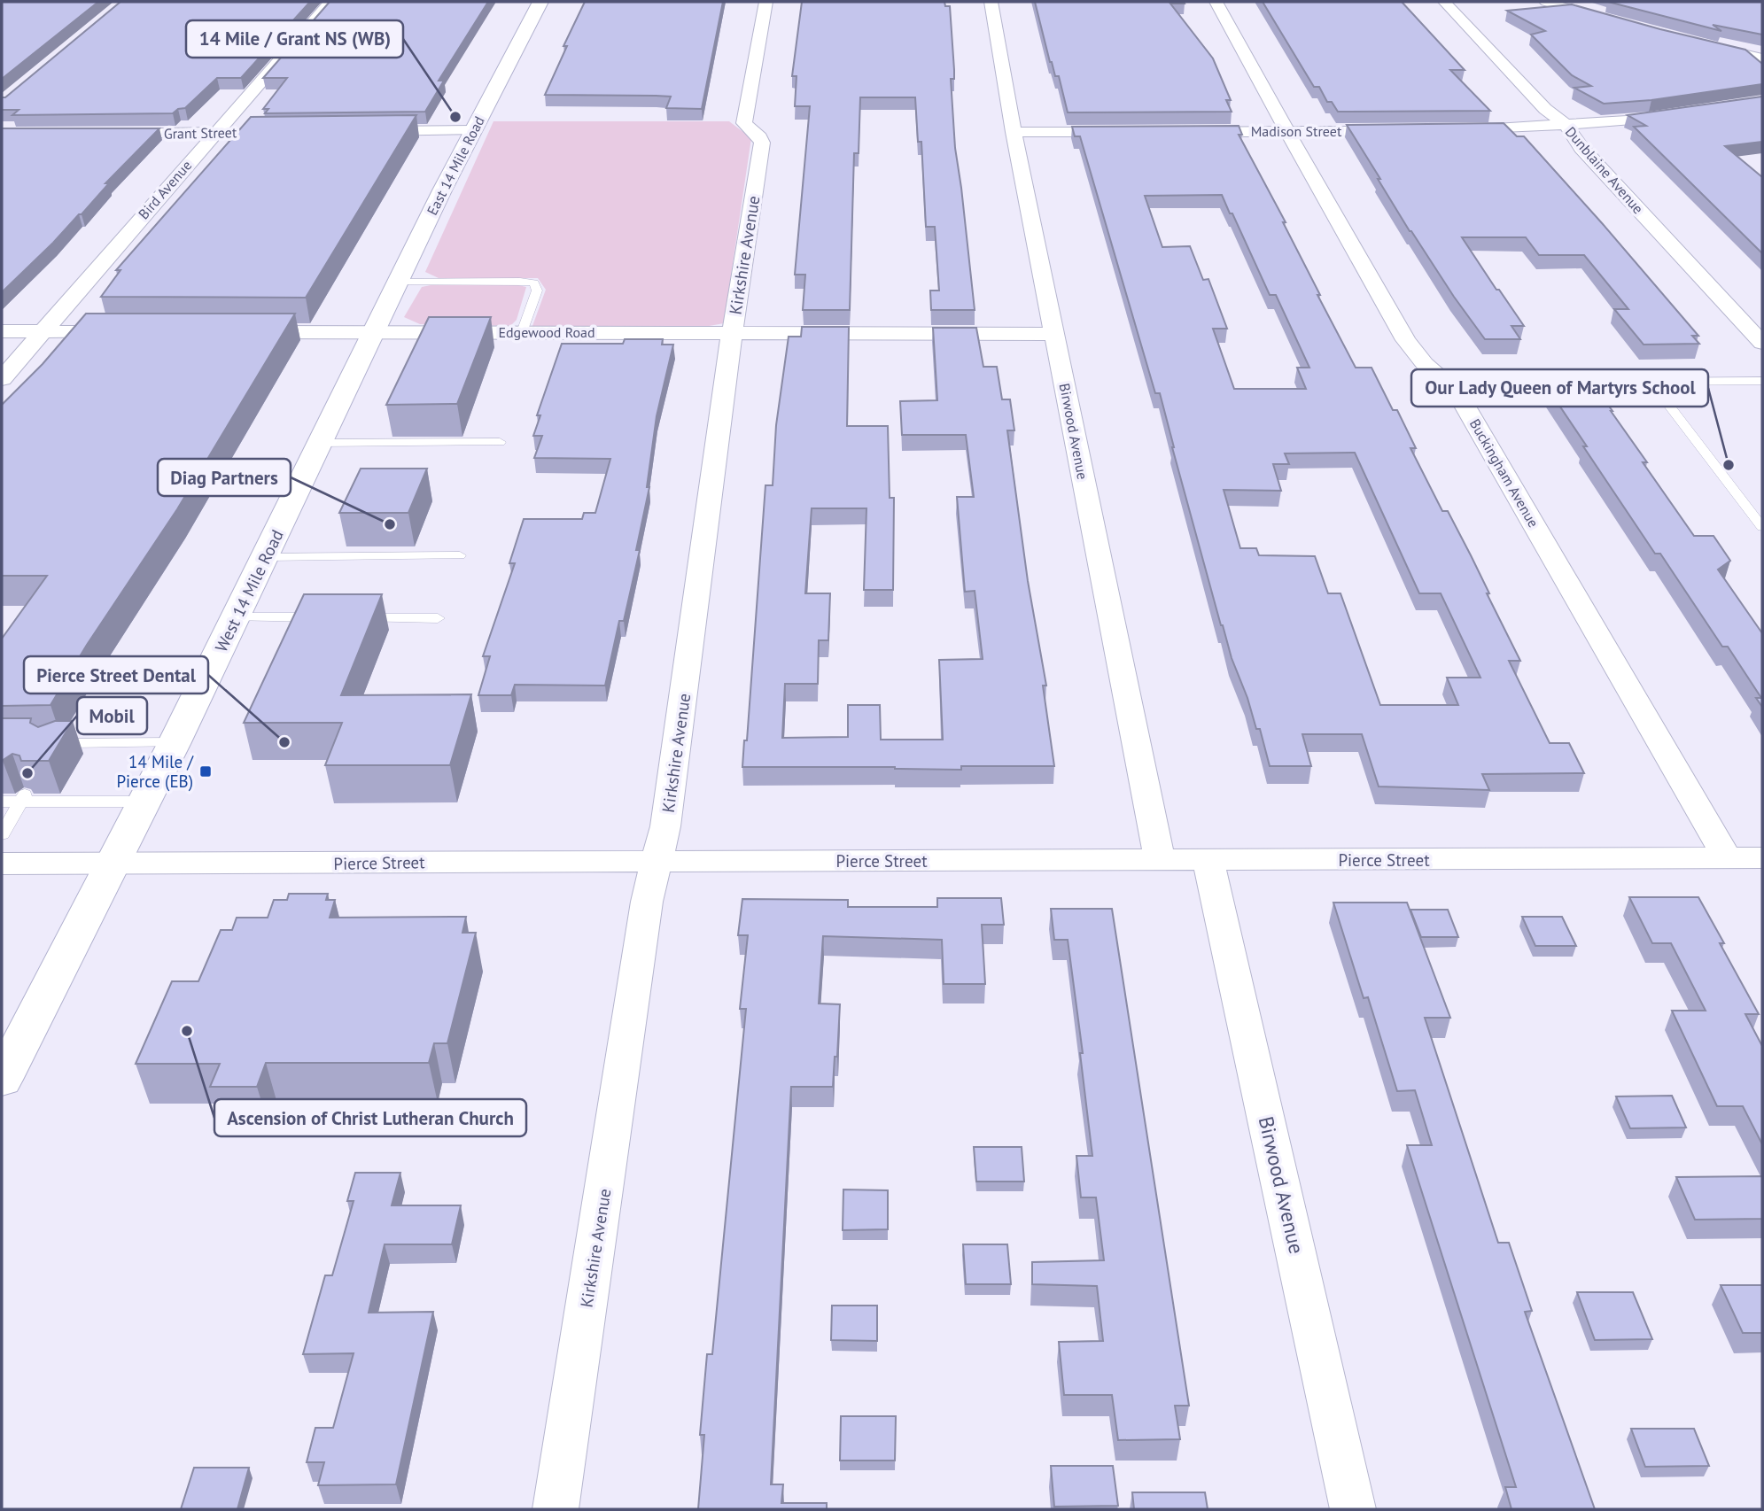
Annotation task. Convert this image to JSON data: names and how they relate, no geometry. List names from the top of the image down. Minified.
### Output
{"streets":{"main road":["East 14 Mile Road","West 14 Mile Road"],"street":["Madison Street","Grant Street","Dunblaine Avenue","Bird Avenue","Kirkshire Avenue","Edgewood Road","Birwood Avenue","Buckingham Avenue","Pierce Street"]},"crossings":[["Madison Street","Buckingham Avenue"],["Grant Street","Bird Avenue"],["East 14 Mile Road","Edgewood Road"],["East 14 Mile Road","West 14 Mile Road"],["Kirkshire Avenue","Edgewood Road"],["Kirkshire Avenue","Pierce Street"],["Edgewood Road","Birwood Avenue"],["Edgewood Road","West 14 Mile Road"],["Birwood Avenue","Pierce Street"],["Buckingham Avenue","Pierce Street"],["West 14 Mile Road","Pierce Street"]],"places":{"other":["14 Mile / Grant NS (WB)","Our Lady Queen of Martyrs School","Diag Partners","Pierce Street Dental","Mobil","Ascension of Christ Lutheran Church"],"transit":["14 Mile / Pierce (EB)"]}}
